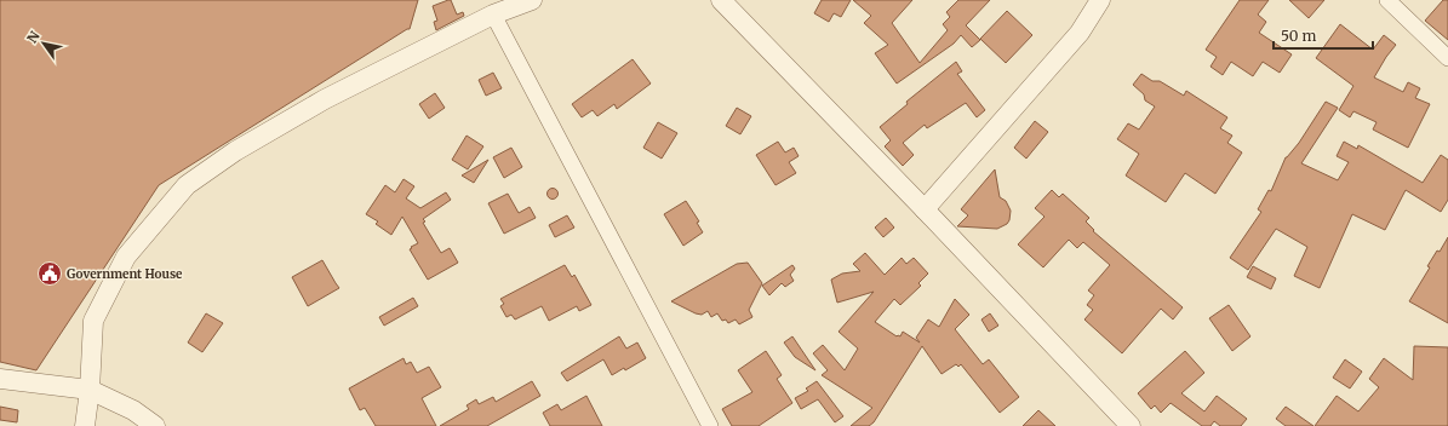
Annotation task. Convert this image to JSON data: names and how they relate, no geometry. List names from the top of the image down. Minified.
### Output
{"places":{"public building":["Government House"]},"scale_bar":"50 m","north":"top left"}
